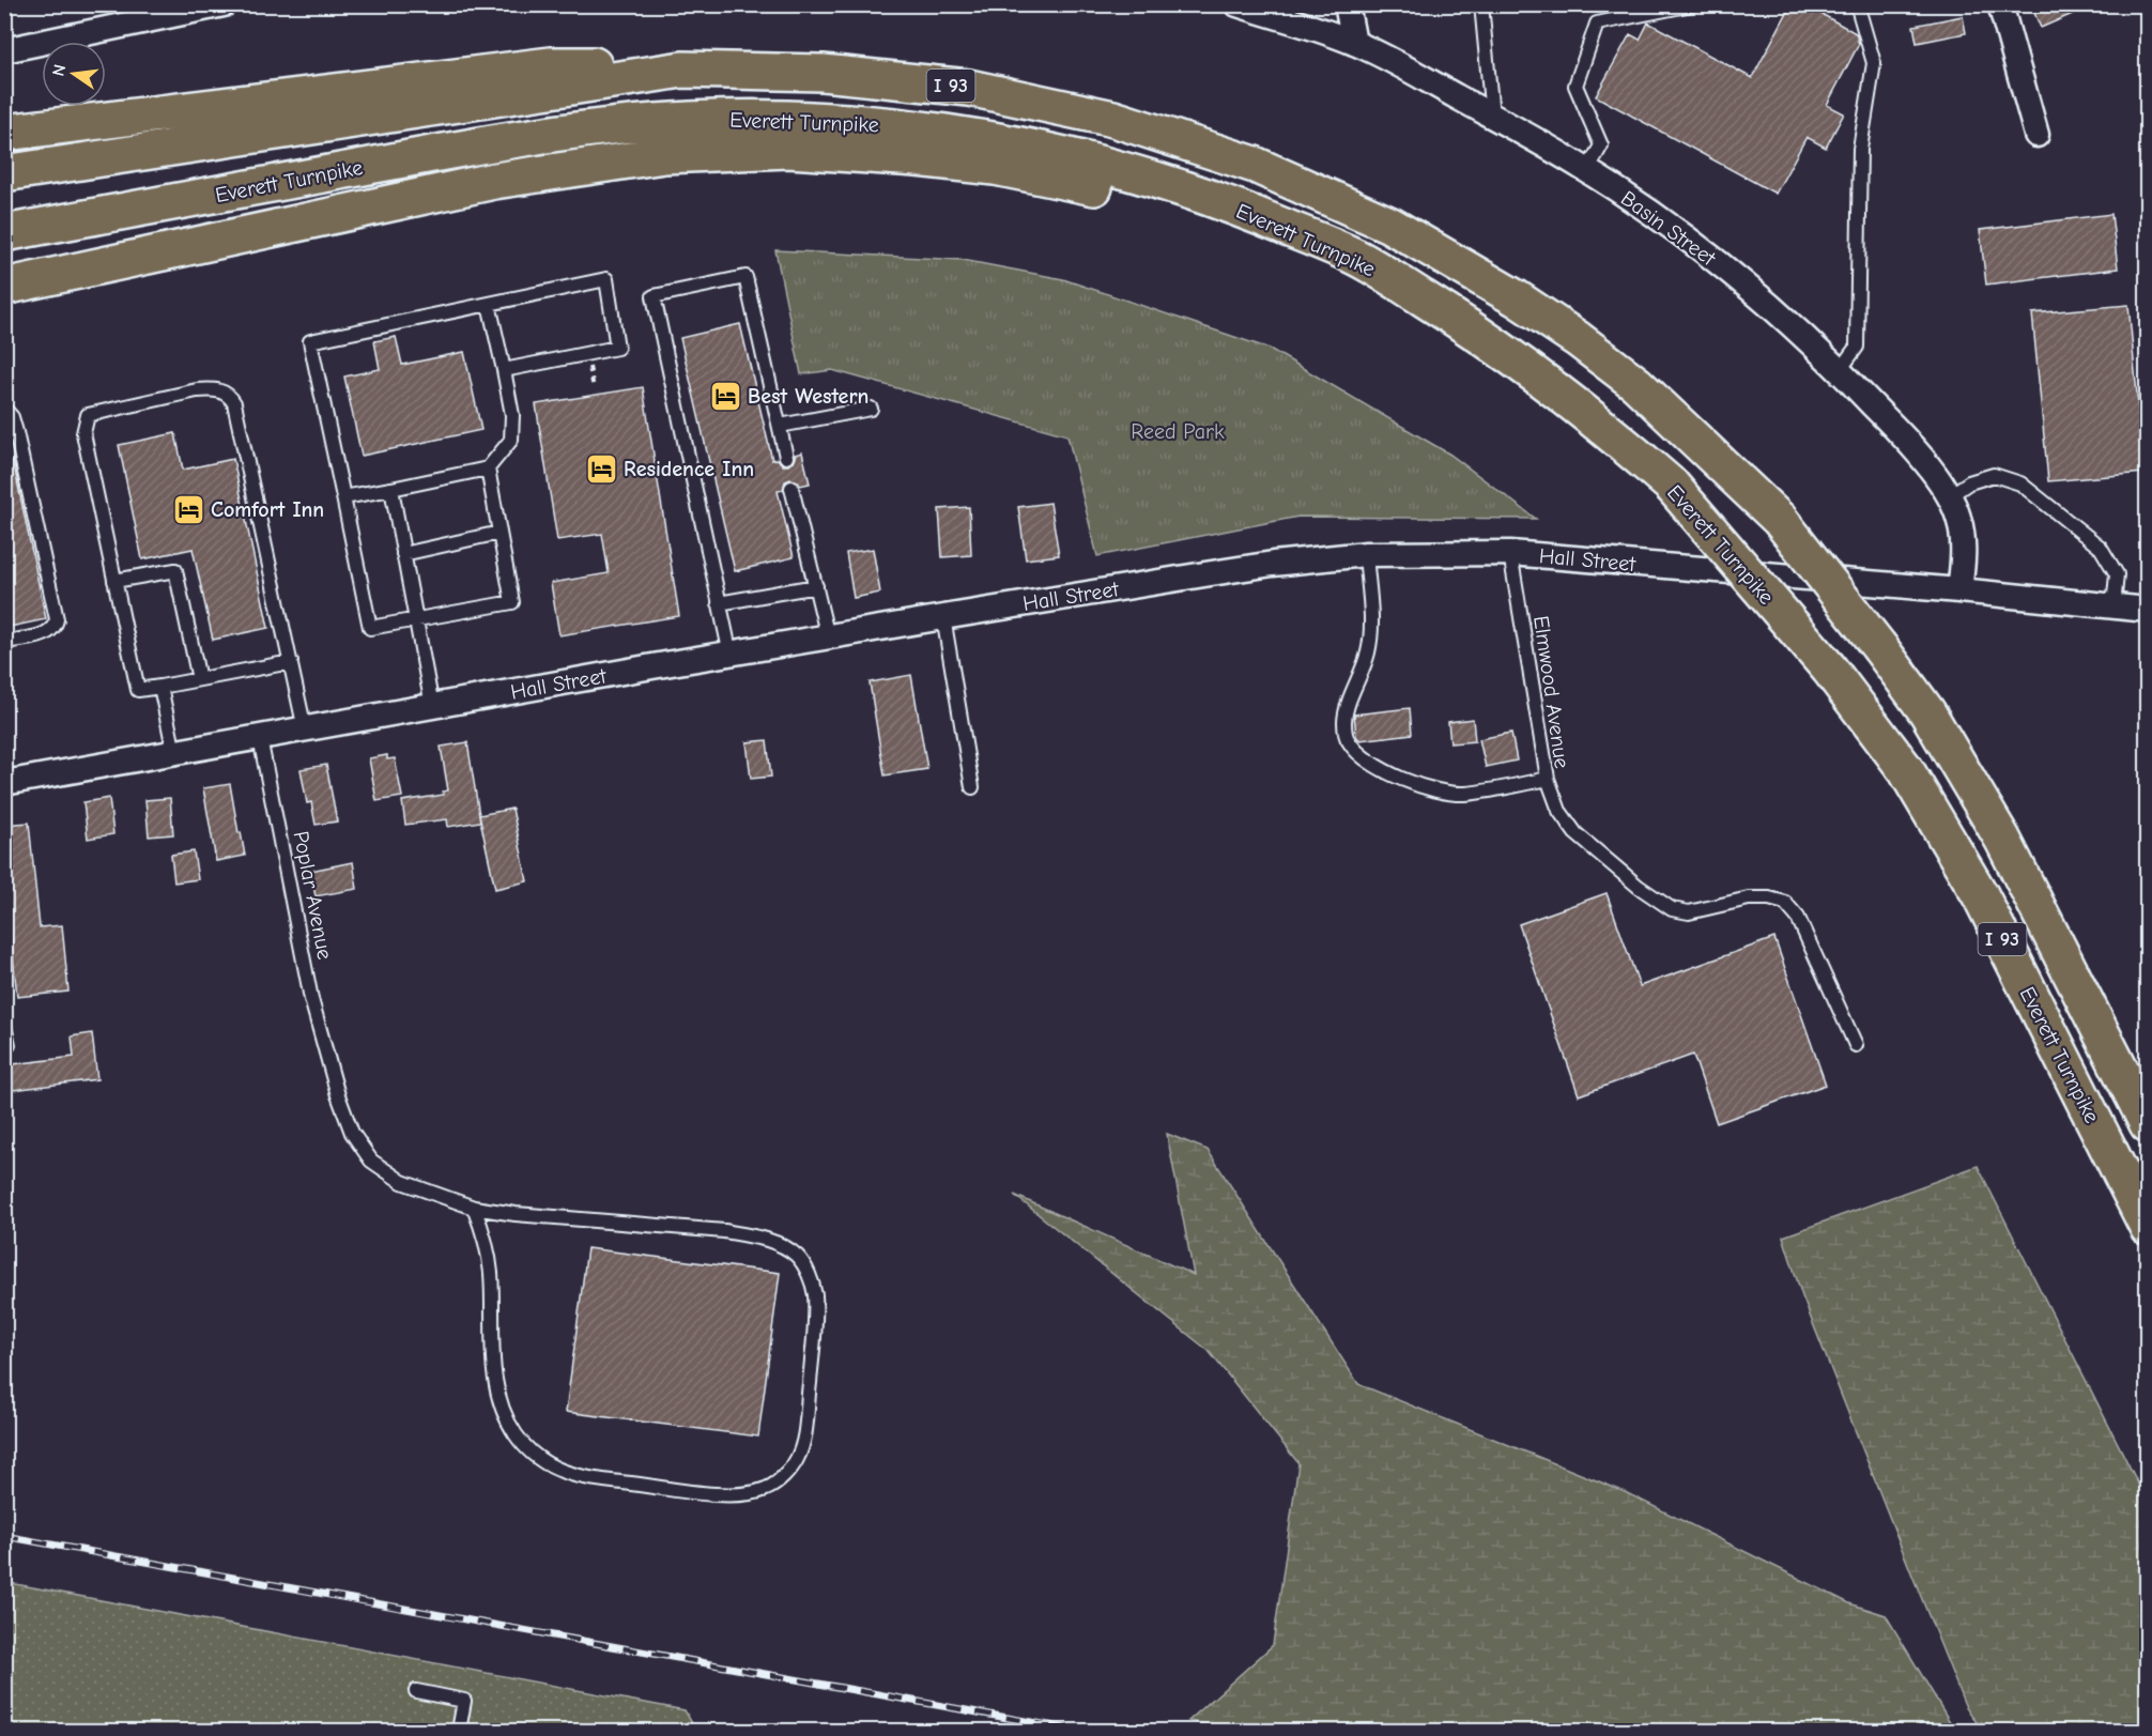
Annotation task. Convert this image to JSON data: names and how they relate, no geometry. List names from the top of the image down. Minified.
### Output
{"streets":{"highway":["I 93","Everett Turnpike"],"street":["Basin Street","Hall Street"],"lane":["Elmwood Avenue","Poplar Avenue"]},"crossings":[["Basin Street","Hall Street"],["Hall Street","Elmwood Avenue"],["Hall Street","Poplar Avenue"]],"parks":["Reed Park"],"places":{"hotel":["Best Western","Residence Inn","Comfort Inn"]},"north":"left"}
